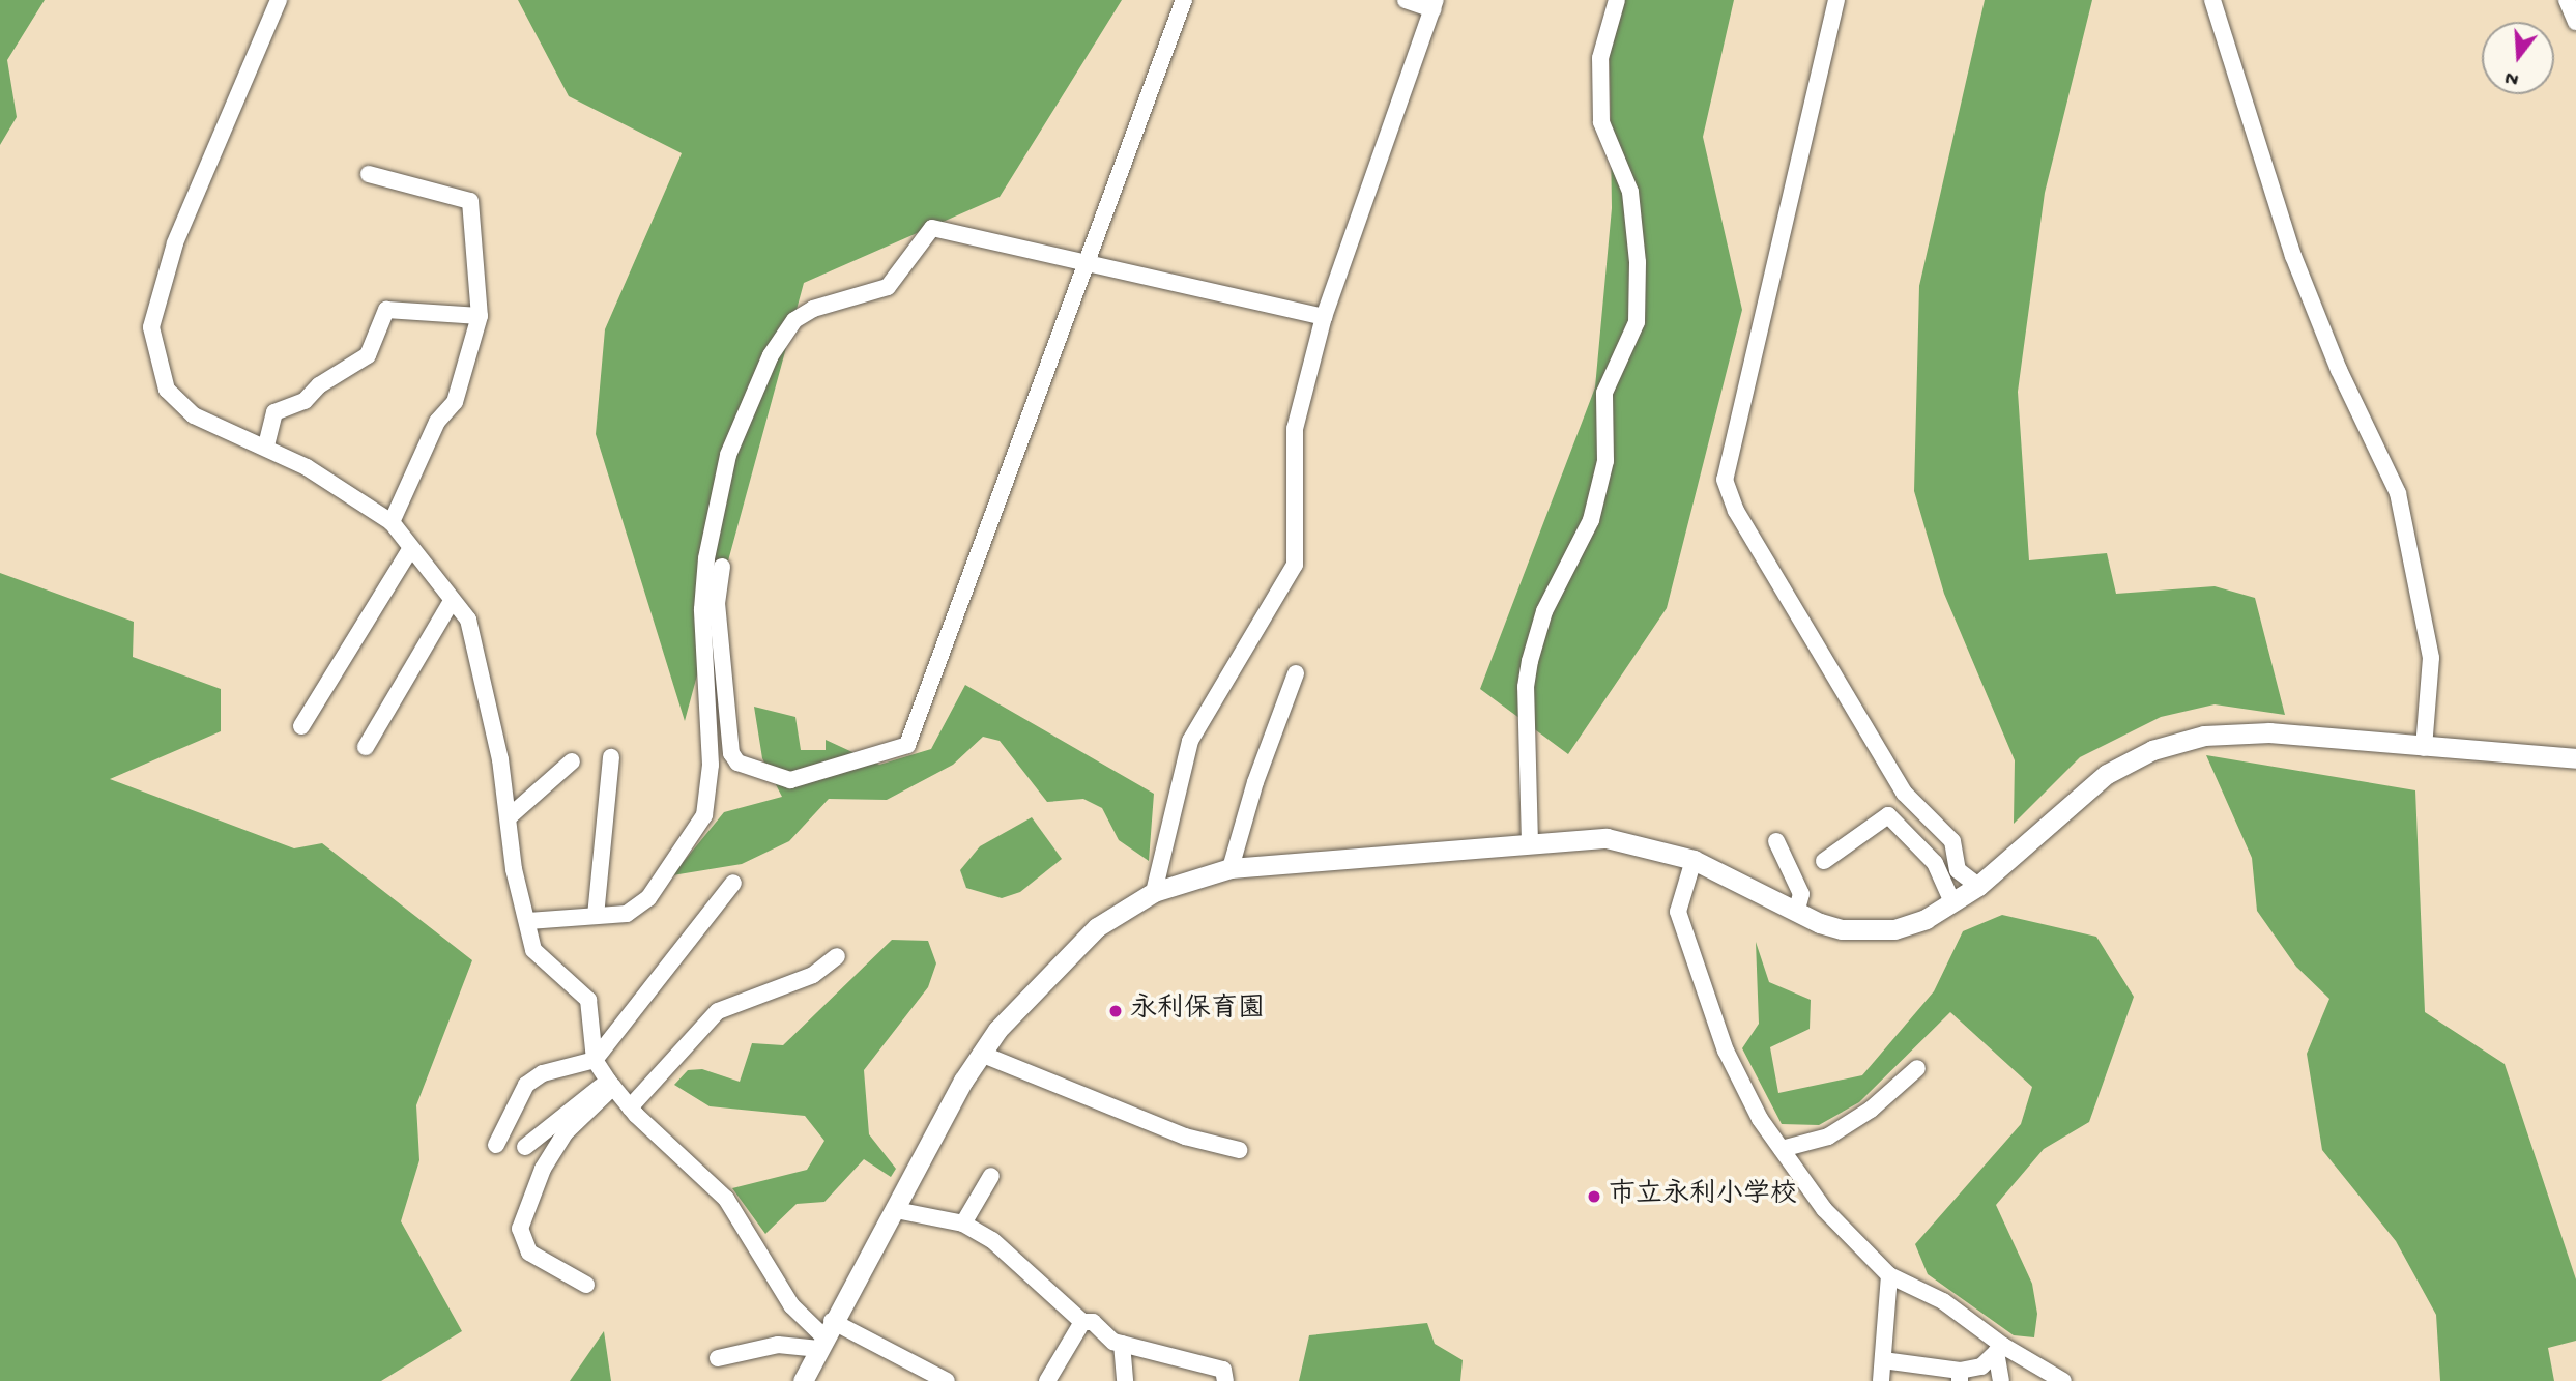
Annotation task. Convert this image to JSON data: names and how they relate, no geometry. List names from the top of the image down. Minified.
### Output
{"places":["永利保育園","市立永利小学校"],"north":"bottom"}
